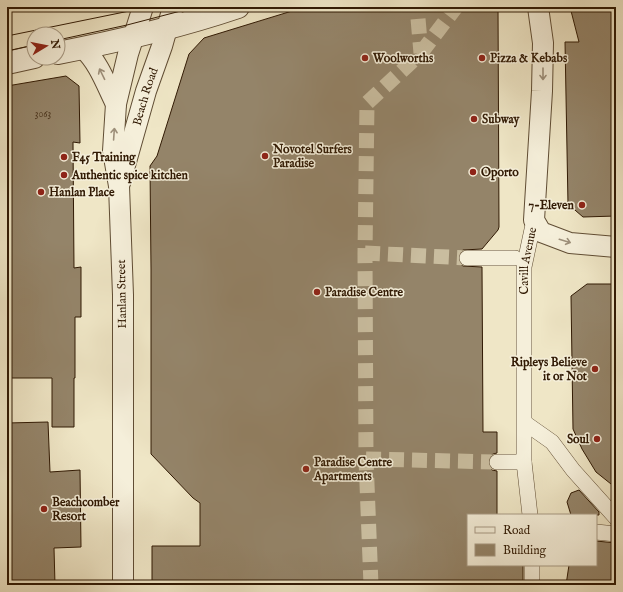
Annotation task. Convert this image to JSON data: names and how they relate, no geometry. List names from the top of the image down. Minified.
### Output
{"streets":{"street":["Beach Road","Cavill Avenue","Hanlan Street"]},"crossings":[["Beach Road","Hanlan Street"]],"one_way":["Cavill Avenue"],"places":["Woolworths","Pizza & Kebabs","Subway","Novotel Surfers Paradise","F45 Training","Oporto","Authentic spice kitchen","Hanlan Place","7-Eleven","Paradise Centre","Ripleys Believe it or Not","Soul","Paradise Centre Apartments","Beachcomber Resort"],"house_numbers":["3063"],"legend":["Road","Building"],"north":"right"}
